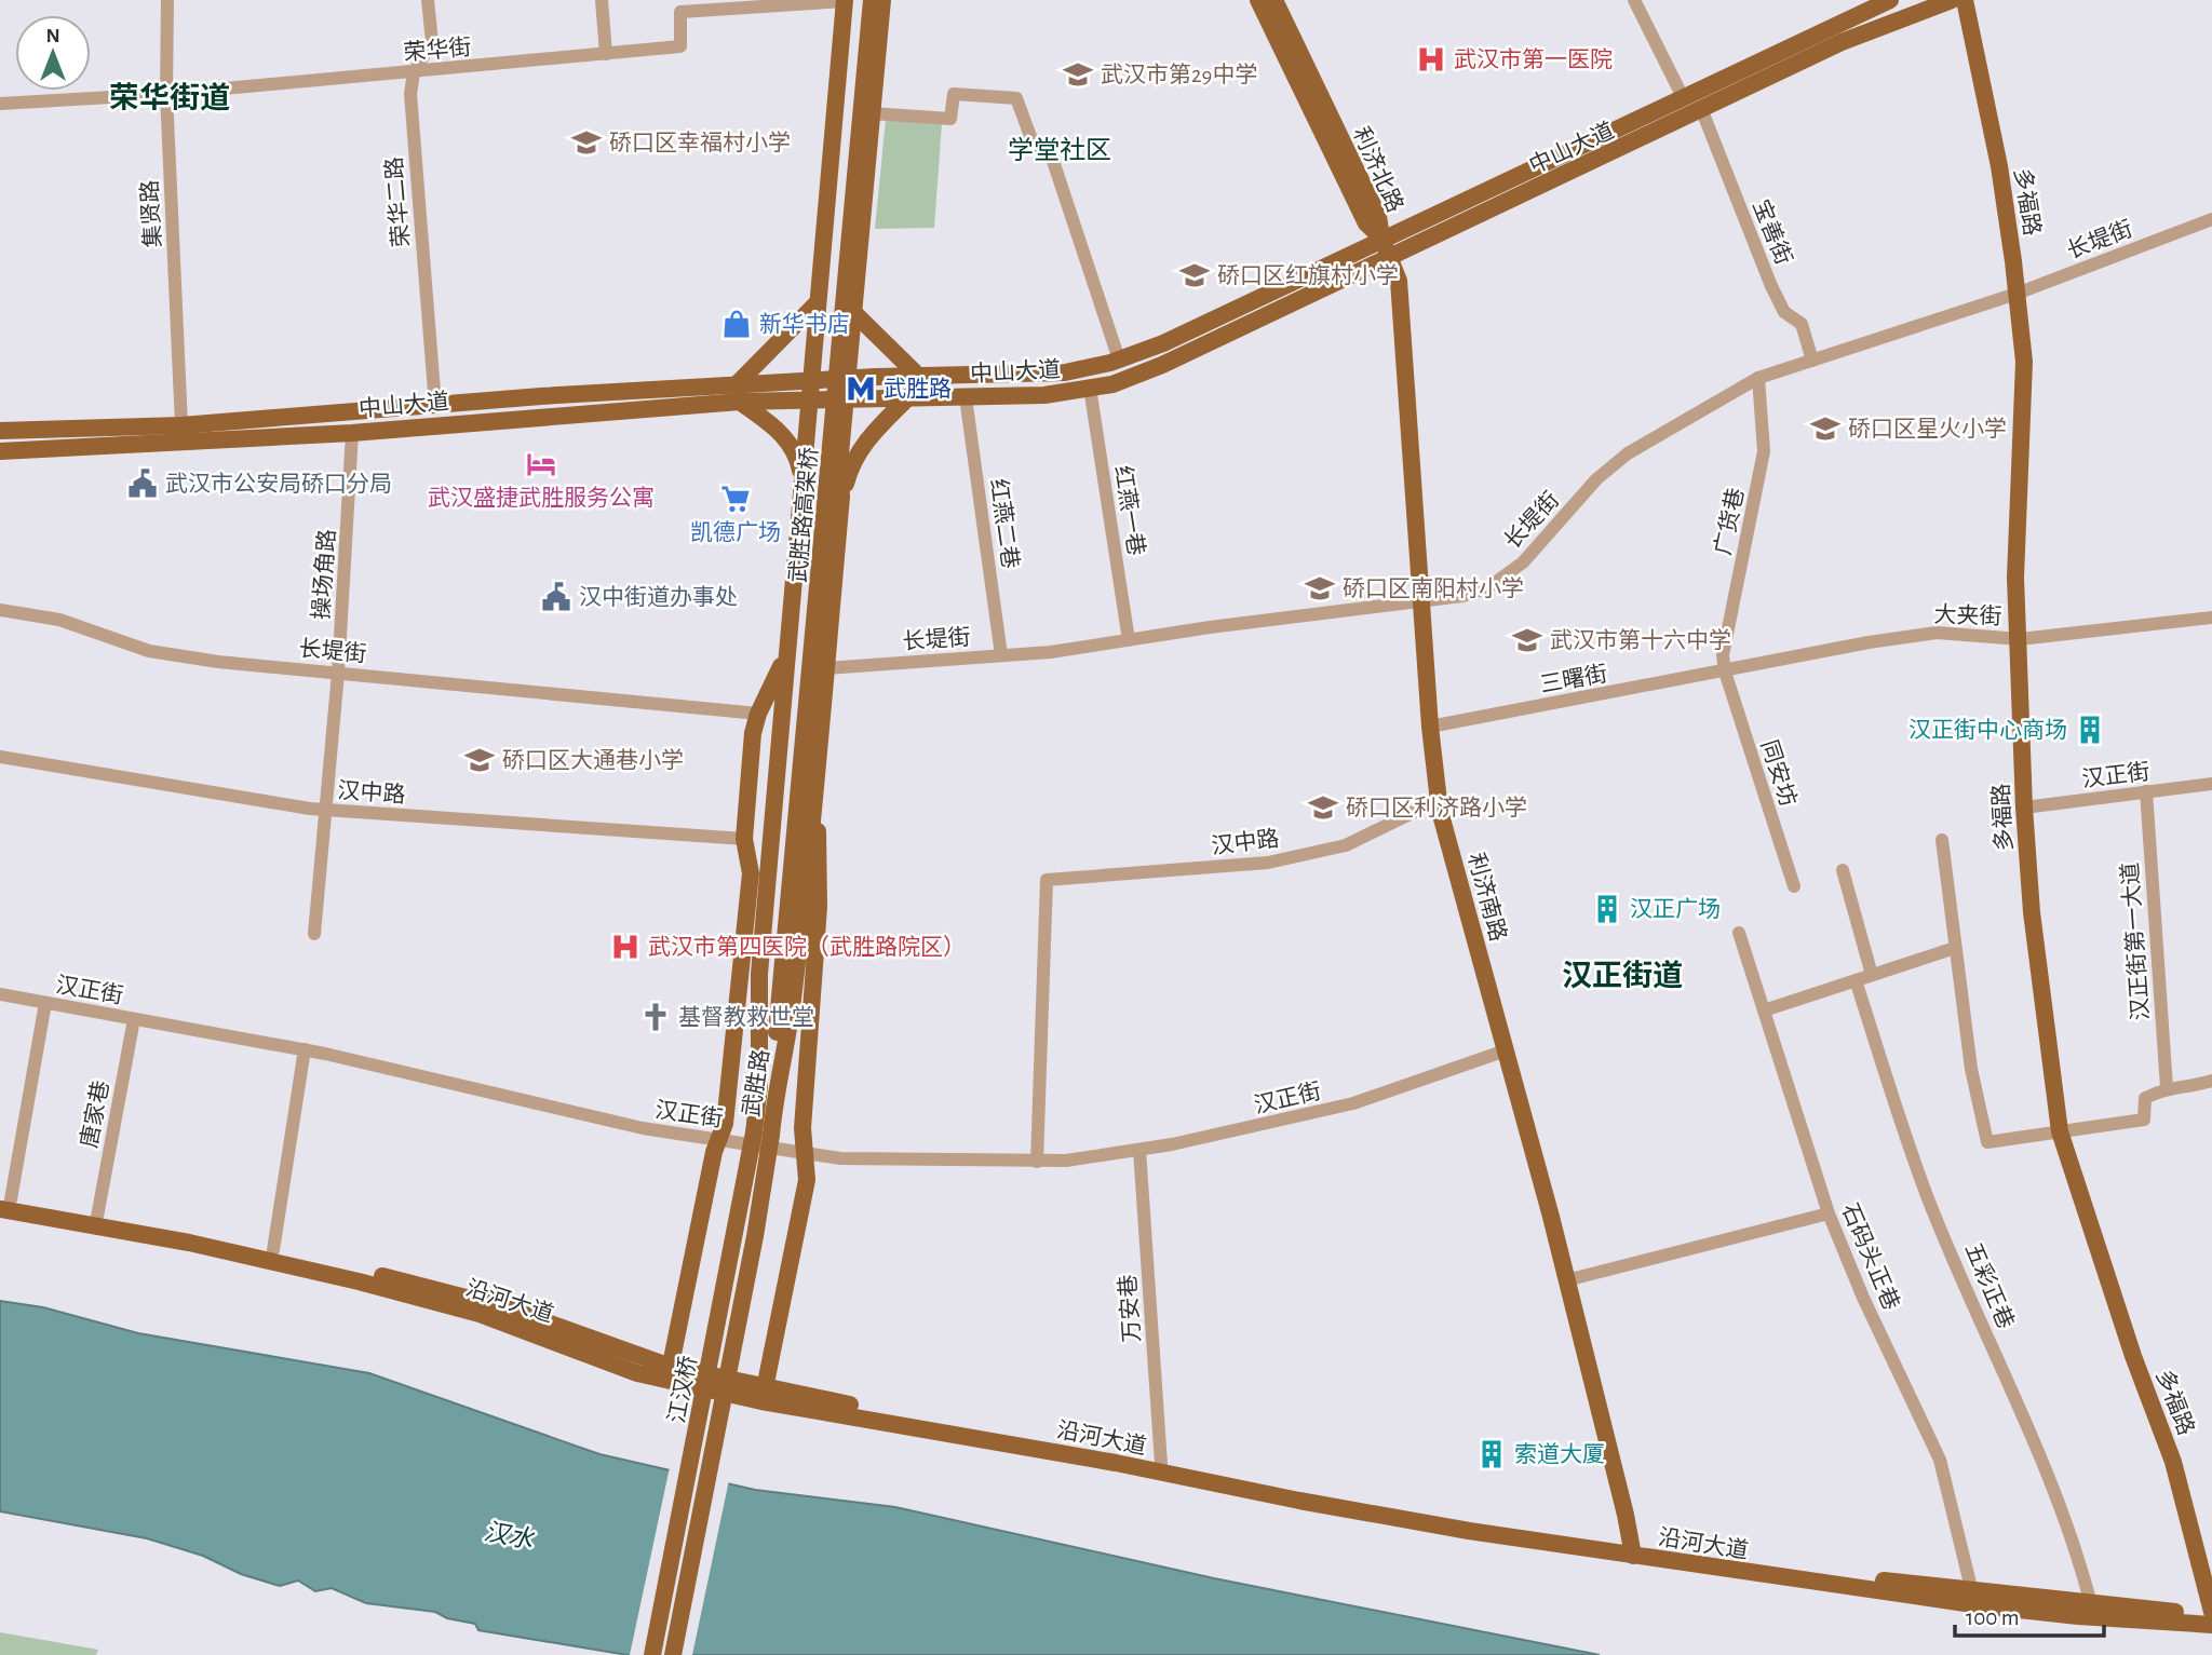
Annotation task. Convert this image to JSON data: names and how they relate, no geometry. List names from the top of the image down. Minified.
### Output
{"streets":{"main road":["中山大道","利济北路","多福路","武胜路高架桥","利济南路","武胜路","沿河大道","江汉桥"],"street":["荣华街","荣华二路","集贤路","宝善街","长堤街","红燕一巷","广货巷","红燕二巷","操场角路","大夹街","三曙街","同安坊","汉正街","汉中路","汉正街第一大道","唐家巷","石码头正巷","五彩正巷","万安巷"]},"crossings":[["荣华街","荣华二路"],["荣华街","集贤路"],["荣华街","武胜路高架桥"],["荣华街","武胜路"],["中山大道","利济北路"],["中山大道","荣华二路"],["中山大道","集贤路"],["中山大道","宝善街"],["中山大道","红燕一巷"],["中山大道","红燕二巷"],["中山大道","操场角路"],["中山大道","利济南路"],["中山大道","武胜路"],["利济北路","利济南路"],["多福路","长堤街"],["多福路","大夹街"],["多福路","汉正街"],["多福路","沿河大道"],["宝善街","长堤街"],["长堤街","红燕一巷"],["长堤街","广货巷"],["长堤街","红燕二巷"],["长堤街","操场角路"],["长堤街","利济南路"],["长堤街","武胜路"],["武胜路高架桥","武胜路"],["广货巷","大夹街"],["广货巷","三曙街"],["广货巷","同安坊"],["操场角路","汉中路"],["大夹街","三曙街"],["大夹街","同安坊"],["三曙街","同安坊"],["三曙街","利济南路"],["汉正街","汉中路"],["汉正街","利济南路"],["汉正街","汉正街第一大道"],["汉正街","唐家巷"],["汉正街","万安巷"],["汉中路","利济南路"],["利济南路","沿河大道"],["武胜路","江汉桥"],["唐家巷","沿河大道"],["石码头正巷","沿河大道"],["五彩正巷","沿河大道"],["沿河大道","万安巷"]],"districts":["荣华街道","学堂社区","汉正街道"],"water":["汉水"],"places":{"hospital":["武汉市第一医院","武汉市第四医院（武胜路院区）"],"school or university":["武汉市第29中学","硚口区幸福村小学","硚口区红旗村小学","硚口区星火小学","硚口区南阳村小学","武汉市第十六中学","硚口区大通巷小学","硚口区利济路小学"],"shop":["新华书店"],"metro station":["武胜路"],"hotel":["武汉盛捷武胜服务公寓"],"public building":["武汉市公安局硚口分局","汉中街道办事处"],"supermarket":["凯德广场"],"building":["汉正街中心商场","汉正广场","索道大厦"],"church":["基督教救世堂"]},"scale_bar":"100 m","north":"top"}
